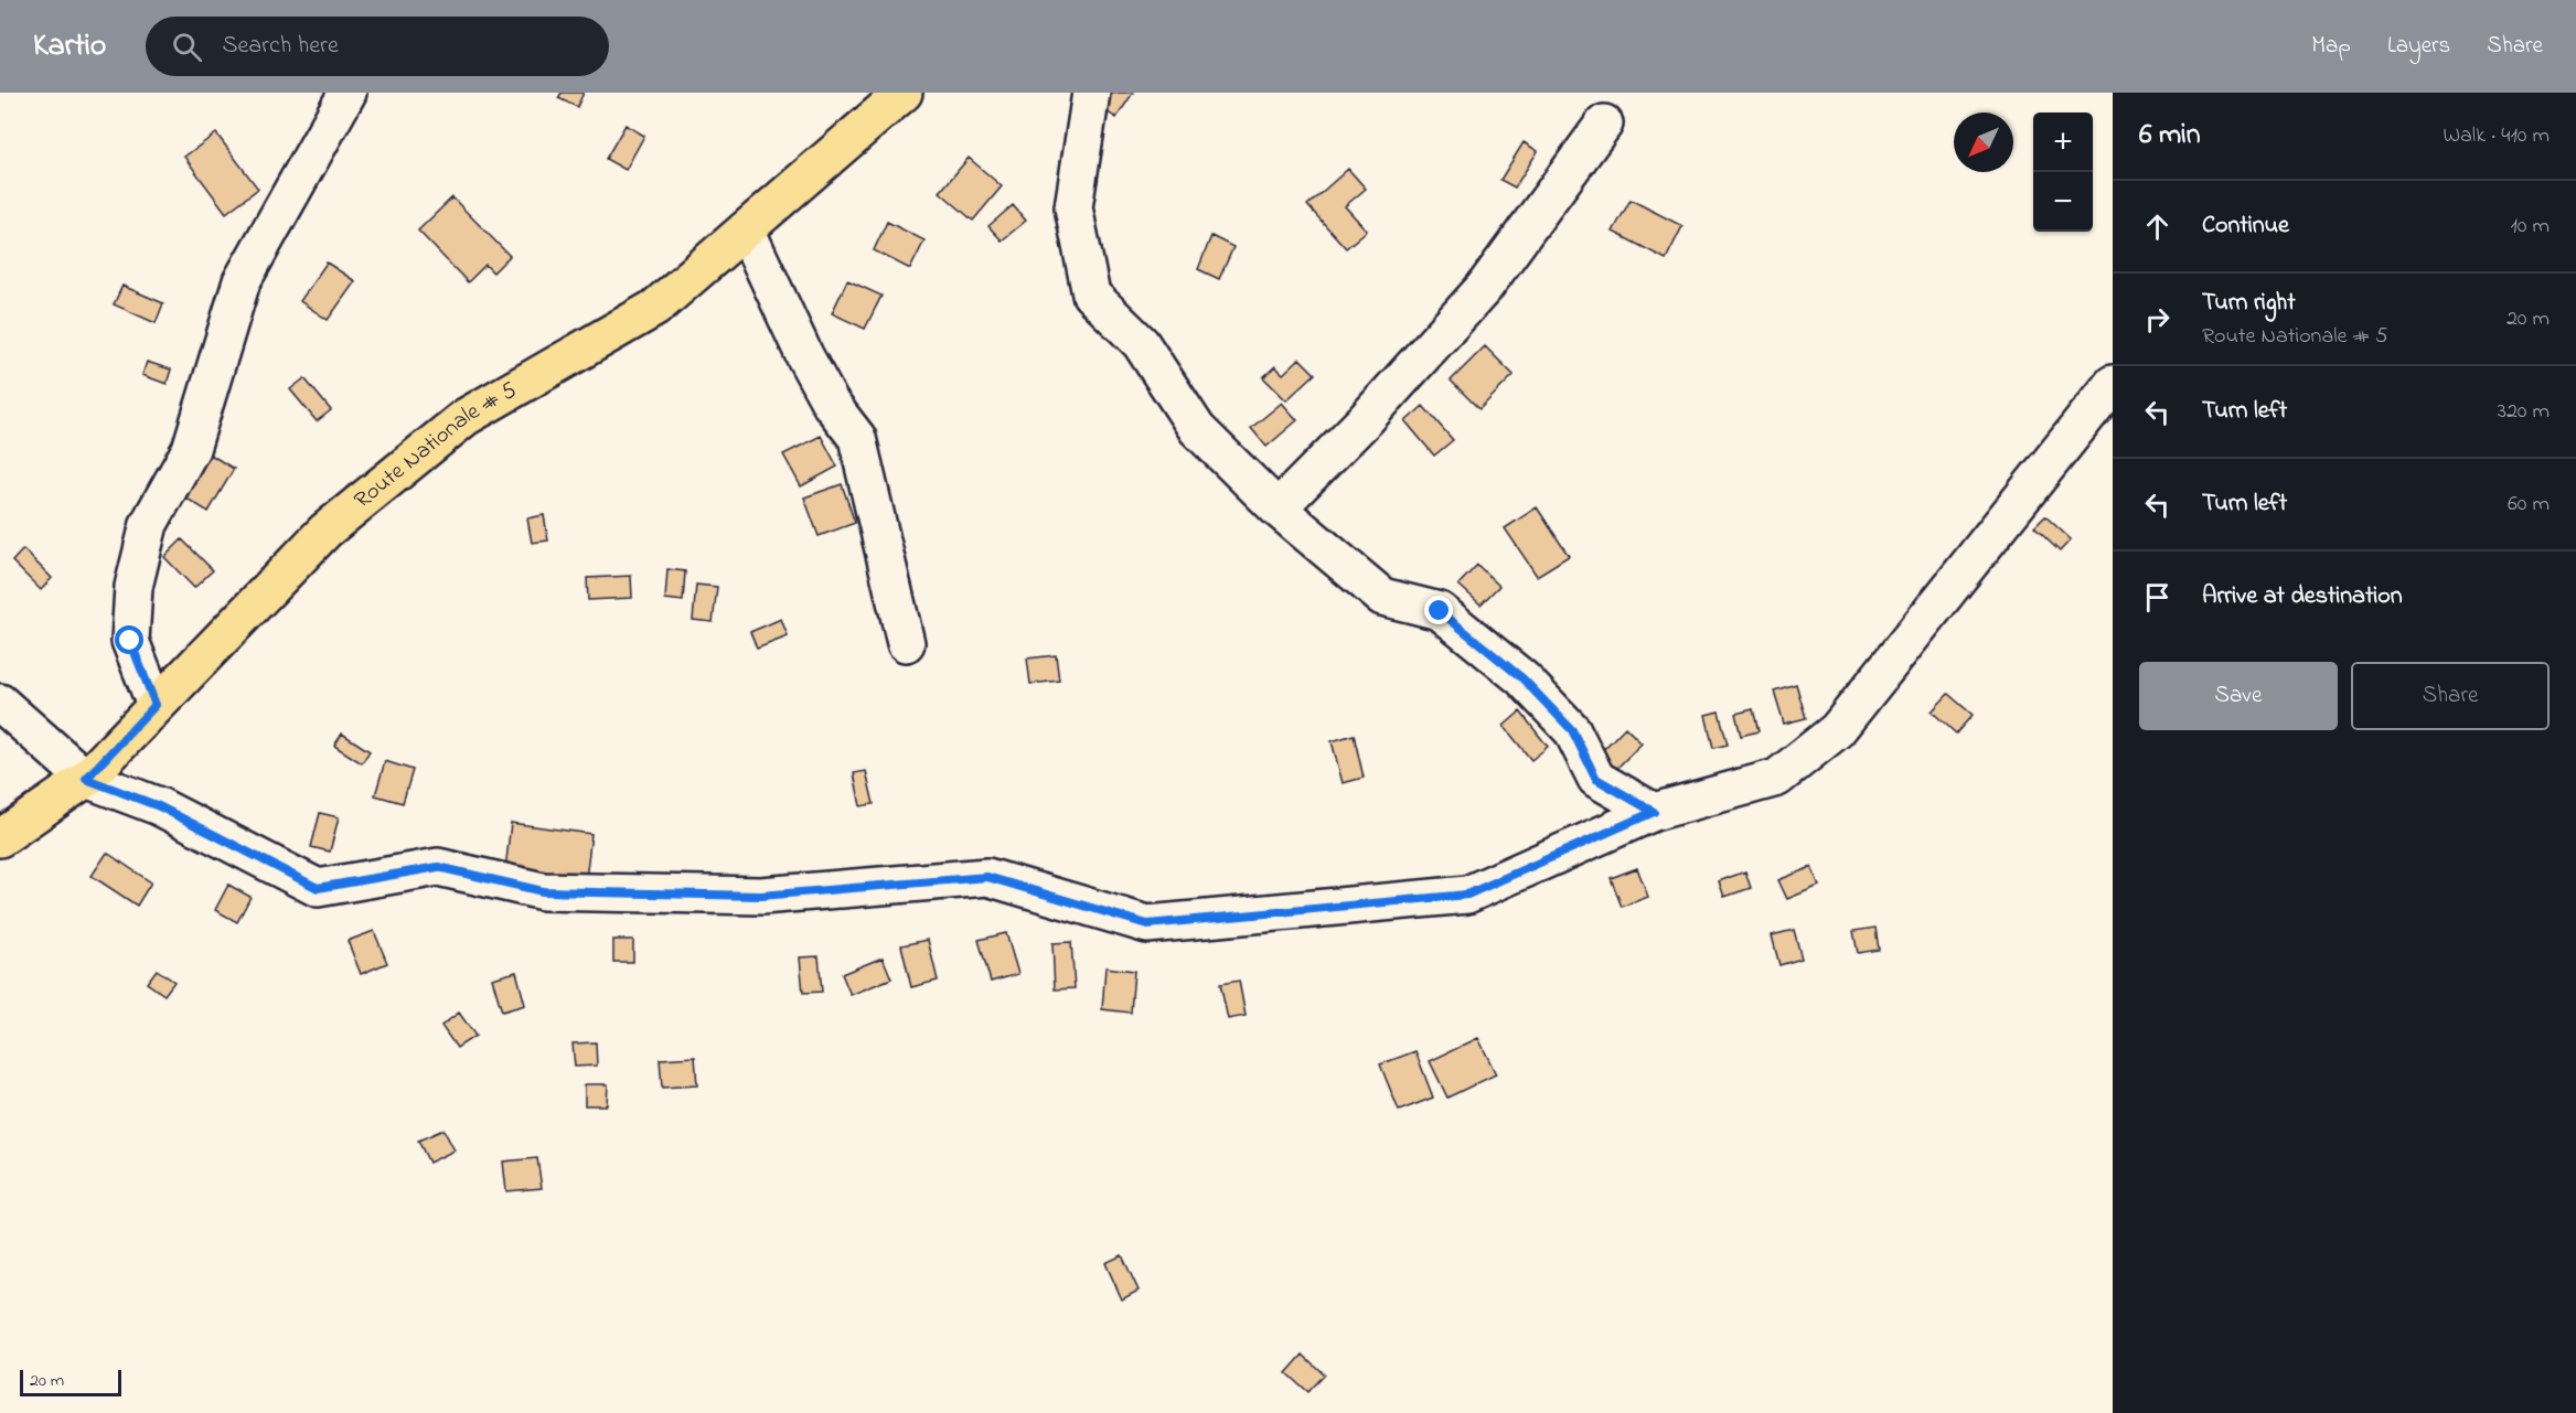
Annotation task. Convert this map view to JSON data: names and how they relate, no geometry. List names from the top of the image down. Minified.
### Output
{"streets":{"main road":["Route Nationale # 5"]},"scale_bar":"20 m","north":"bottom left","page":{"header":"Kartio","search":"Search here","nav":["Map","Layers","Share"],"heading":["6 min","Walk · 410 m"],"map_buttons":["+","−"],"list":[["Continue","10 m"],["Turn right","Route Nationale # 5","20 m"],["Turn left","320 m"],["Turn left","60 m"],"Arrive at destination"],"buttons":["Save","Share"],"scale":"20 m"}}
